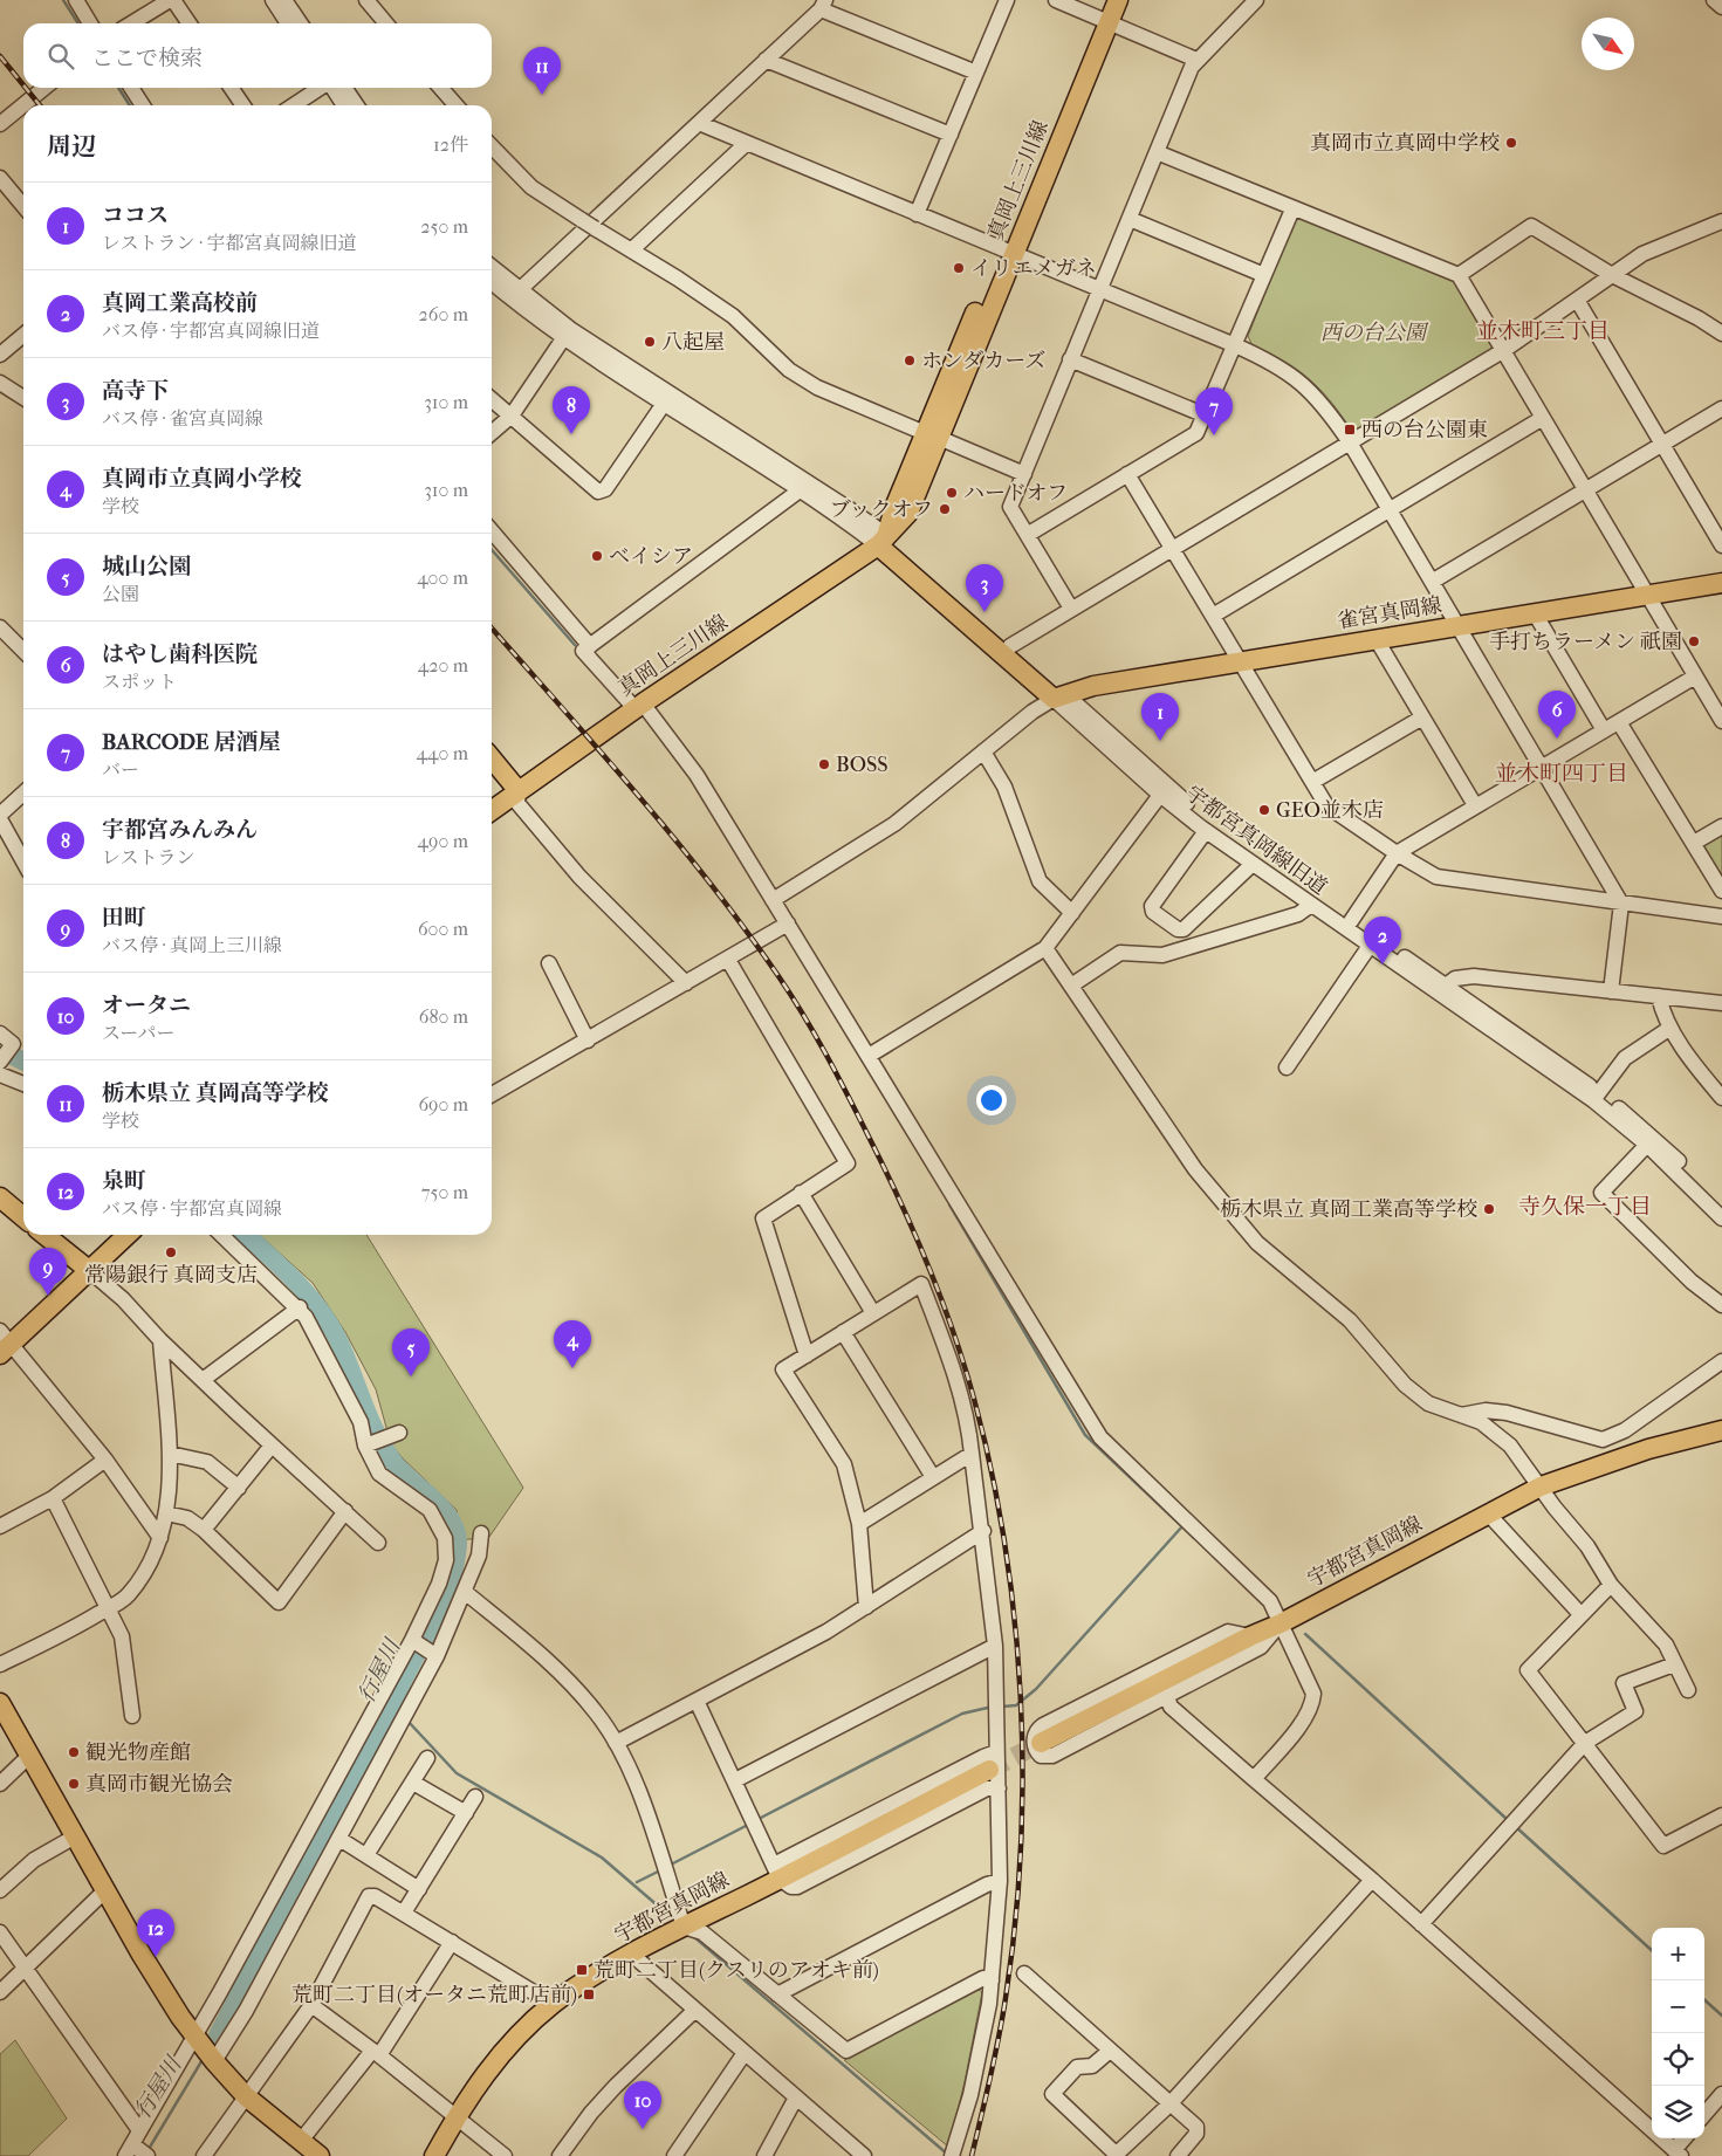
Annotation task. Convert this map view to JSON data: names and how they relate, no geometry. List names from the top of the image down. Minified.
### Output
{"streets":{"main road":["真岡上三川線","雀宮真岡線","宇都宮真岡線"],"street":["宇都宮真岡線旧道"]},"crossings":[["雀宮真岡線","宇都宮真岡線旧道"]],"districts":["並木町三丁目","並木町四丁目","寺久保一丁目"],"water":["行屋川"],"parks":["西の台公園"],"places":{"other":["真岡市立真岡中学校","イリエメガネ","八起屋","ホンダカーズ","ハードオフ","ブックオフ","ベイシア","手打ちラーメン 祇園","BOSS","GEO並木店","栃木県立 真岡工業高等学校","常陽銀行 真岡支店","観光物産館","真岡市観光協会"],"transit":["西の台公園東","荒町二丁目(クスリのアオキ前)","荒町二丁目(オータニ荒町店前)"]},"north":"bottom right","page":{"search":"ここで検索","pins":["11","8","7","3","6","1","2","9","4","5","12","10"],"heading":["周辺","12件"],"list":[{"mark":"1","name":"ココス","note":"レストラン · 宇都宮真岡線旧道","value":"250 m"},{"mark":"2","name":"真岡工業高校前","note":"バス停 · 宇都宮真岡線旧道","value":"260 m"},{"mark":"3","name":"高寺下","note":"バス停 · 雀宮真岡線","value":"310 m"},{"mark":"4","name":"真岡市立真岡小学校","note":"学校","value":"310 m"},{"mark":"5","name":"城山公園","note":"公園","value":"400 m"},{"mark":"6","name":"はやし歯科医院","note":"スポット","value":"420 m"},{"mark":"7","name":"BARCODE 居酒屋","note":"バー","value":"440 m"},{"mark":"8","name":"宇都宮みんみん","note":"レストラン","value":"490 m"},{"mark":"9","name":"田町","note":"バス停 · 真岡上三川線","value":"600 m"},{"mark":"10","name":"オータニ","note":"スーパー","value":"680 m"},{"mark":"11","name":"栃木県立 真岡高等学校","note":"学校","value":"690 m"},{"mark":"12","name":"泉町","note":"バス停 · 宇都宮真岡線","value":"750 m"}],"map_buttons":["+","−"]}}
